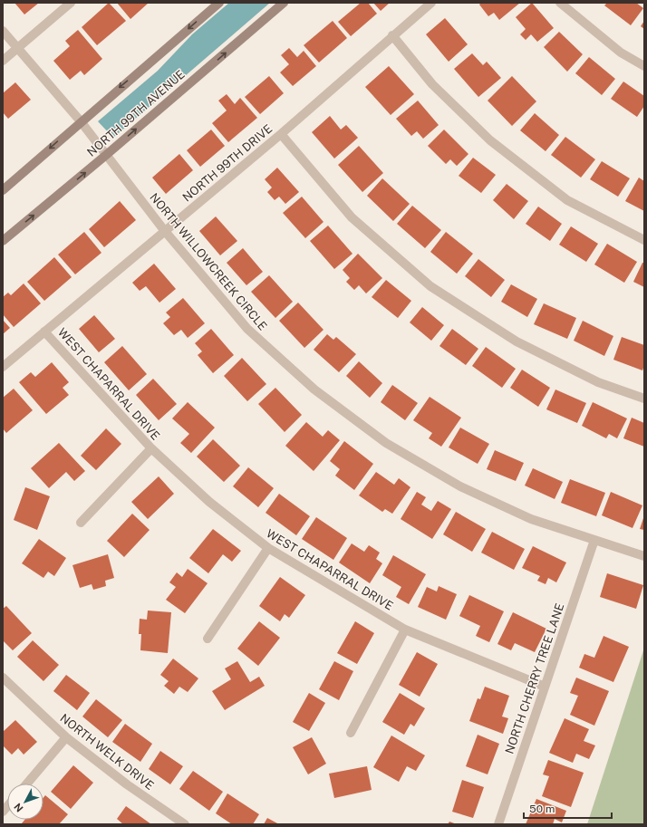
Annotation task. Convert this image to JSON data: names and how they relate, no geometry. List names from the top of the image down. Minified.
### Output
{"streets":{"main road":["NORTH 99TH AVENUE"],"street":["NORTH 99TH DRIVE","NORTH WILLOWCREEK CIRCLE","WEST CHAPARRAL DRIVE","NORTH CHERRY TREE LANE","NORTH WELK DRIVE"]},"crossings":[["NORTH 99TH AVENUE","NORTH WILLOWCREEK CIRCLE"],["NORTH 99TH DRIVE","NORTH WILLOWCREEK CIRCLE"],["NORTH 99TH DRIVE","WEST CHAPARRAL DRIVE"],["NORTH WILLOWCREEK CIRCLE","NORTH CHERRY TREE LANE"],["WEST CHAPARRAL DRIVE","NORTH CHERRY TREE LANE"]],"scale_bar":"50 m","north":"bottom left"}
